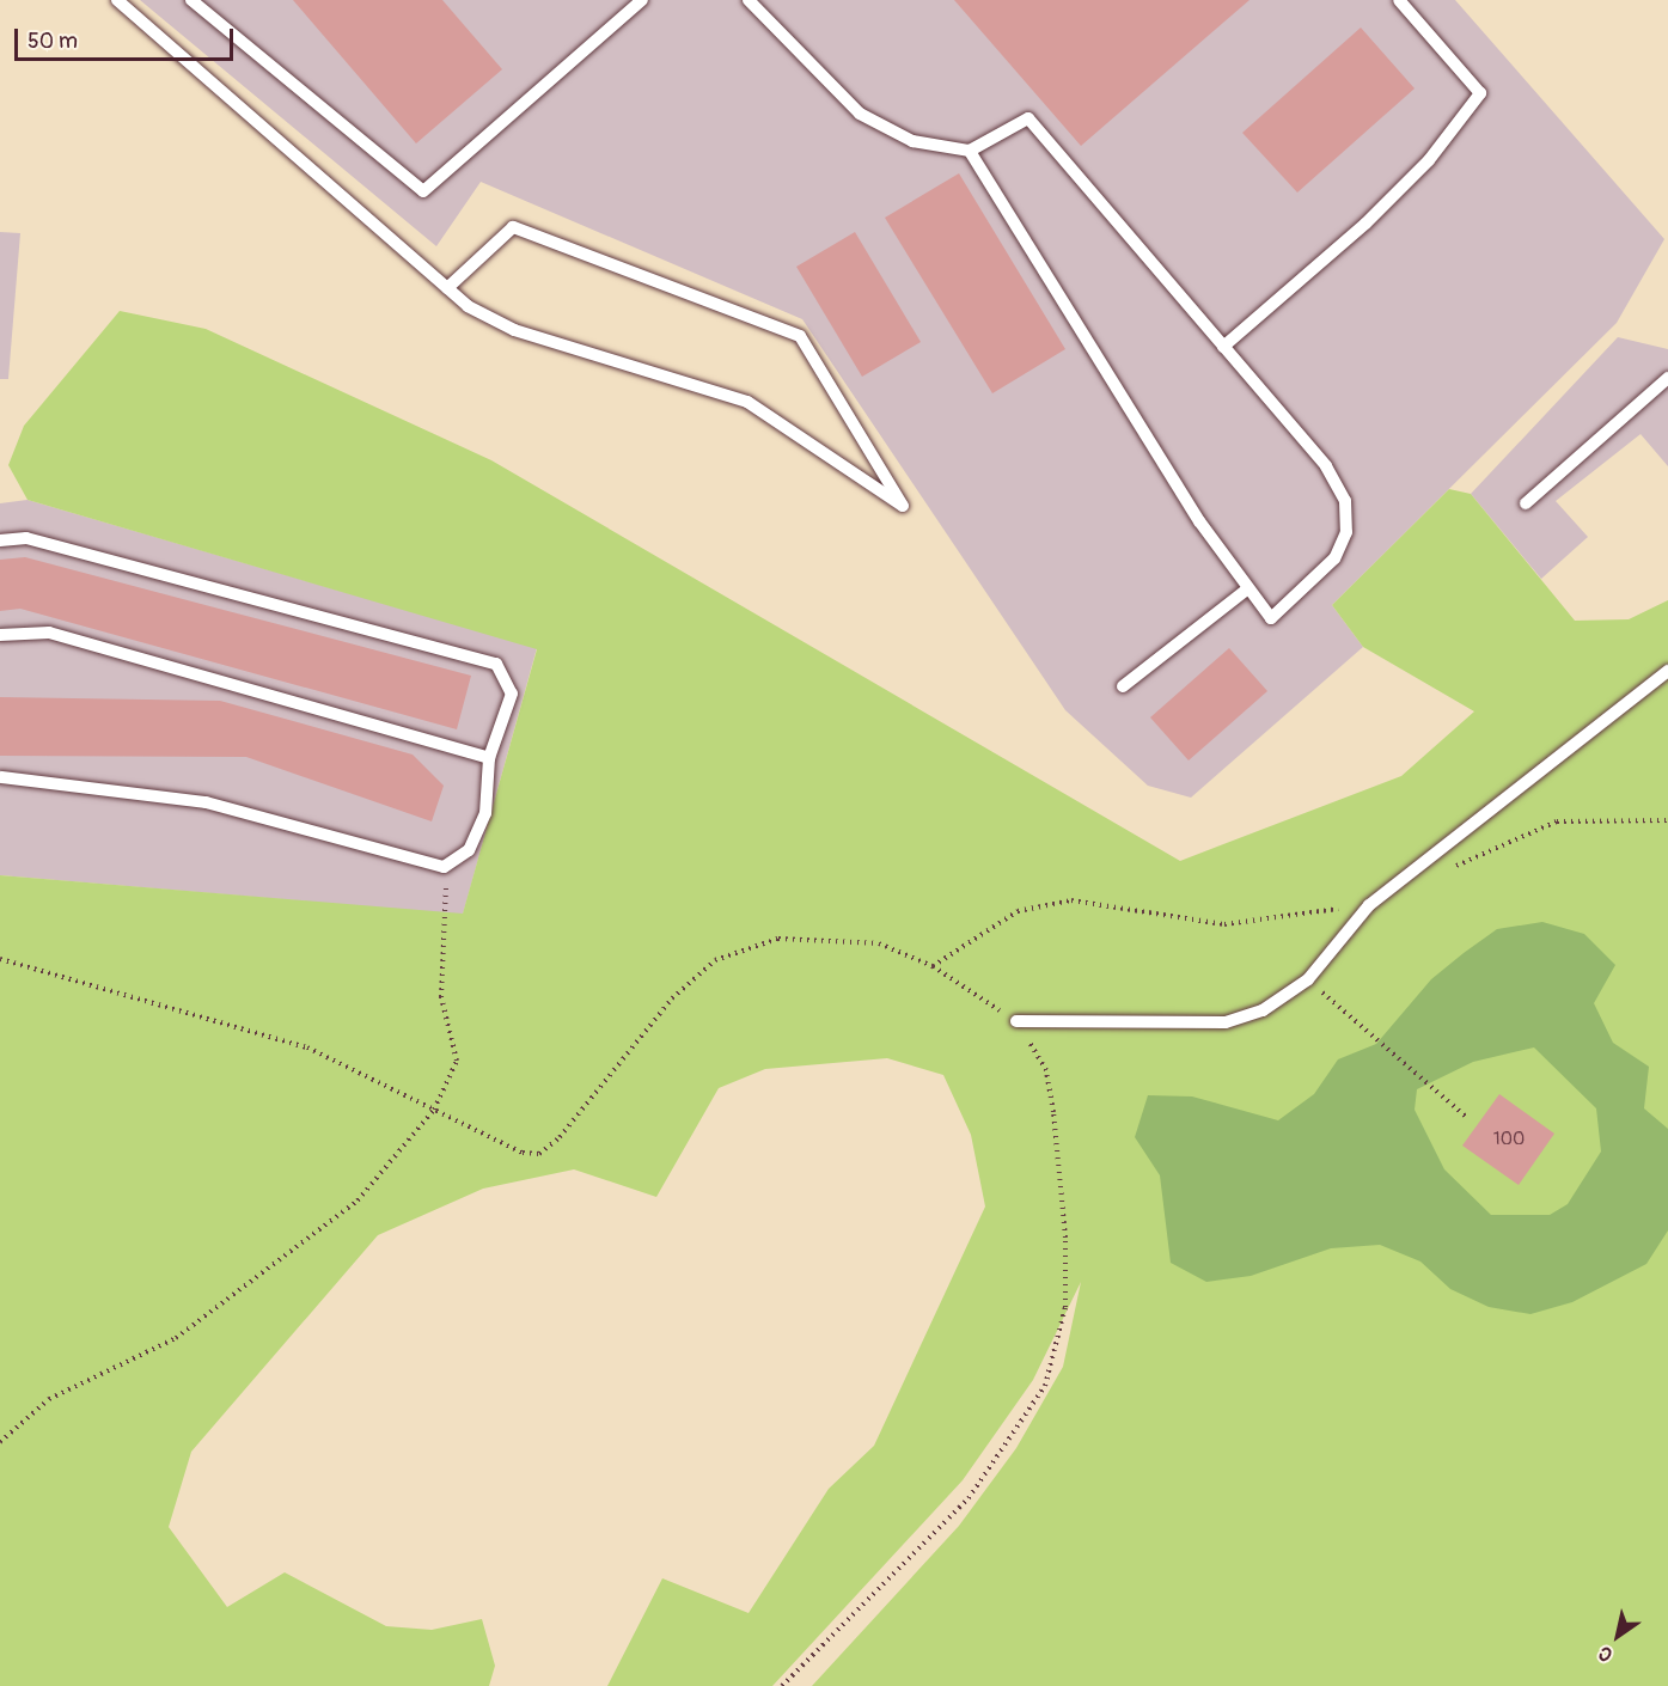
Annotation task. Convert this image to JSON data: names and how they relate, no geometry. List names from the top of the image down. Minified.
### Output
{"house_numbers":["100"],"scale_bar":"50 m","north":"bottom left"}
